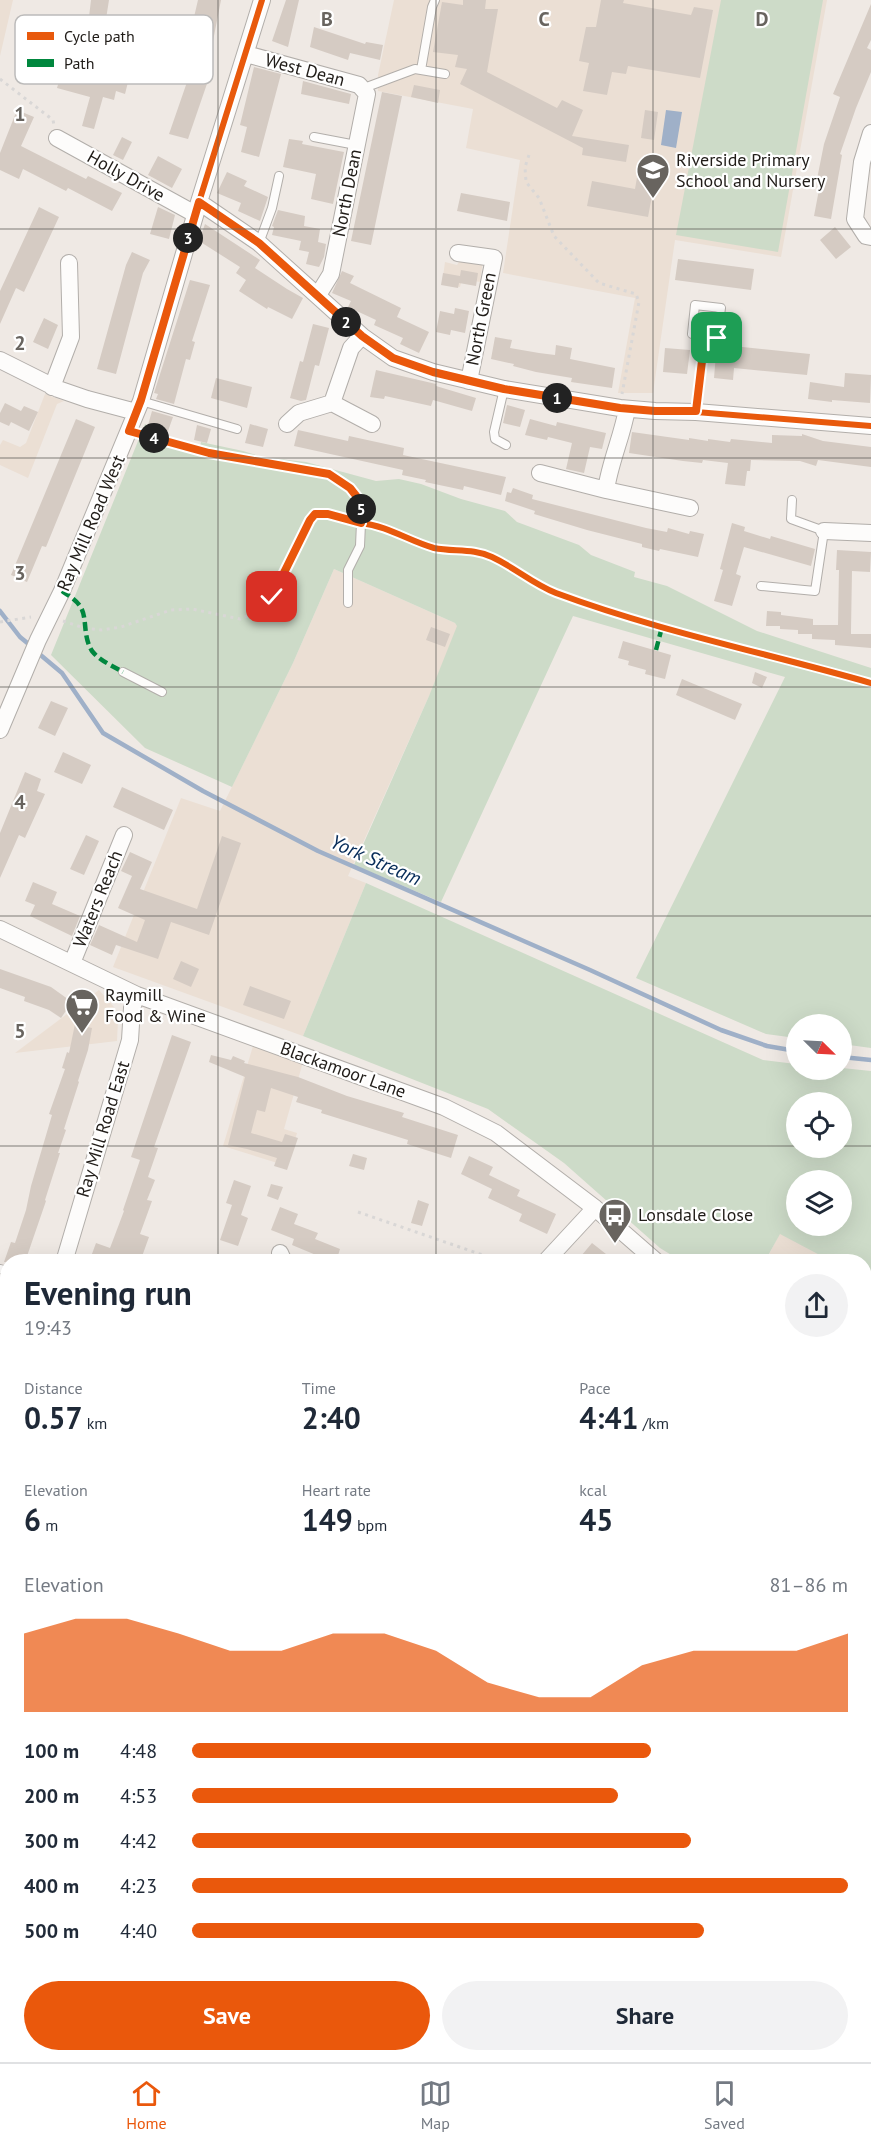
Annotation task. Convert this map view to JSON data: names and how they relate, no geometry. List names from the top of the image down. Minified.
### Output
{"streets":{"street":["West Dean","Holly Drive","North Dean","North Green","Ray Mill Road West","Waters Reach","Blackamoor Lane","Ray Mill Road East"]},"crossings":[["West Dean","North Dean"],["West Dean","Ray Mill Road West"],["Holly Drive","North Dean"],["Holly Drive","North Green"],["Holly Drive","Ray Mill Road West"],["Waters Reach","Blackamoor Lane"],["Blackamoor Lane","Ray Mill Road East"]],"water":["York Stream"],"places":{"school or university":["Riverside Primary School and Nursery"],"supermarket":["Raymill Food & Wine"],"bus stop":["Lonsdale Close"]},"legend":["Cycle path","Path"],"north":"bottom right","page":{"pins":["3","2","1","4","5"],"heading":["Evening run","19:43"],"stats":[["Distance","0.57 km"],["Time","2:40"],["Pace","4:41 /km"],["Elevation","6 m"],["Heart rate","149 bpm"],["kcal","45"]],"chart":["Elevation","81–86 m"],"list":[{"name":"100 m","note":"4:48"},{"name":"200 m","note":"4:53"},{"name":"300 m","note":"4:42"},{"name":"400 m","note":"4:23"},{"name":"500 m","note":"4:40"}],"buttons":["Save","Share"],"tabs":["Home","Map","Saved"]},"grid":{"columns":["B","C","D"],"rows":["1","2","3","4","5"]}}
